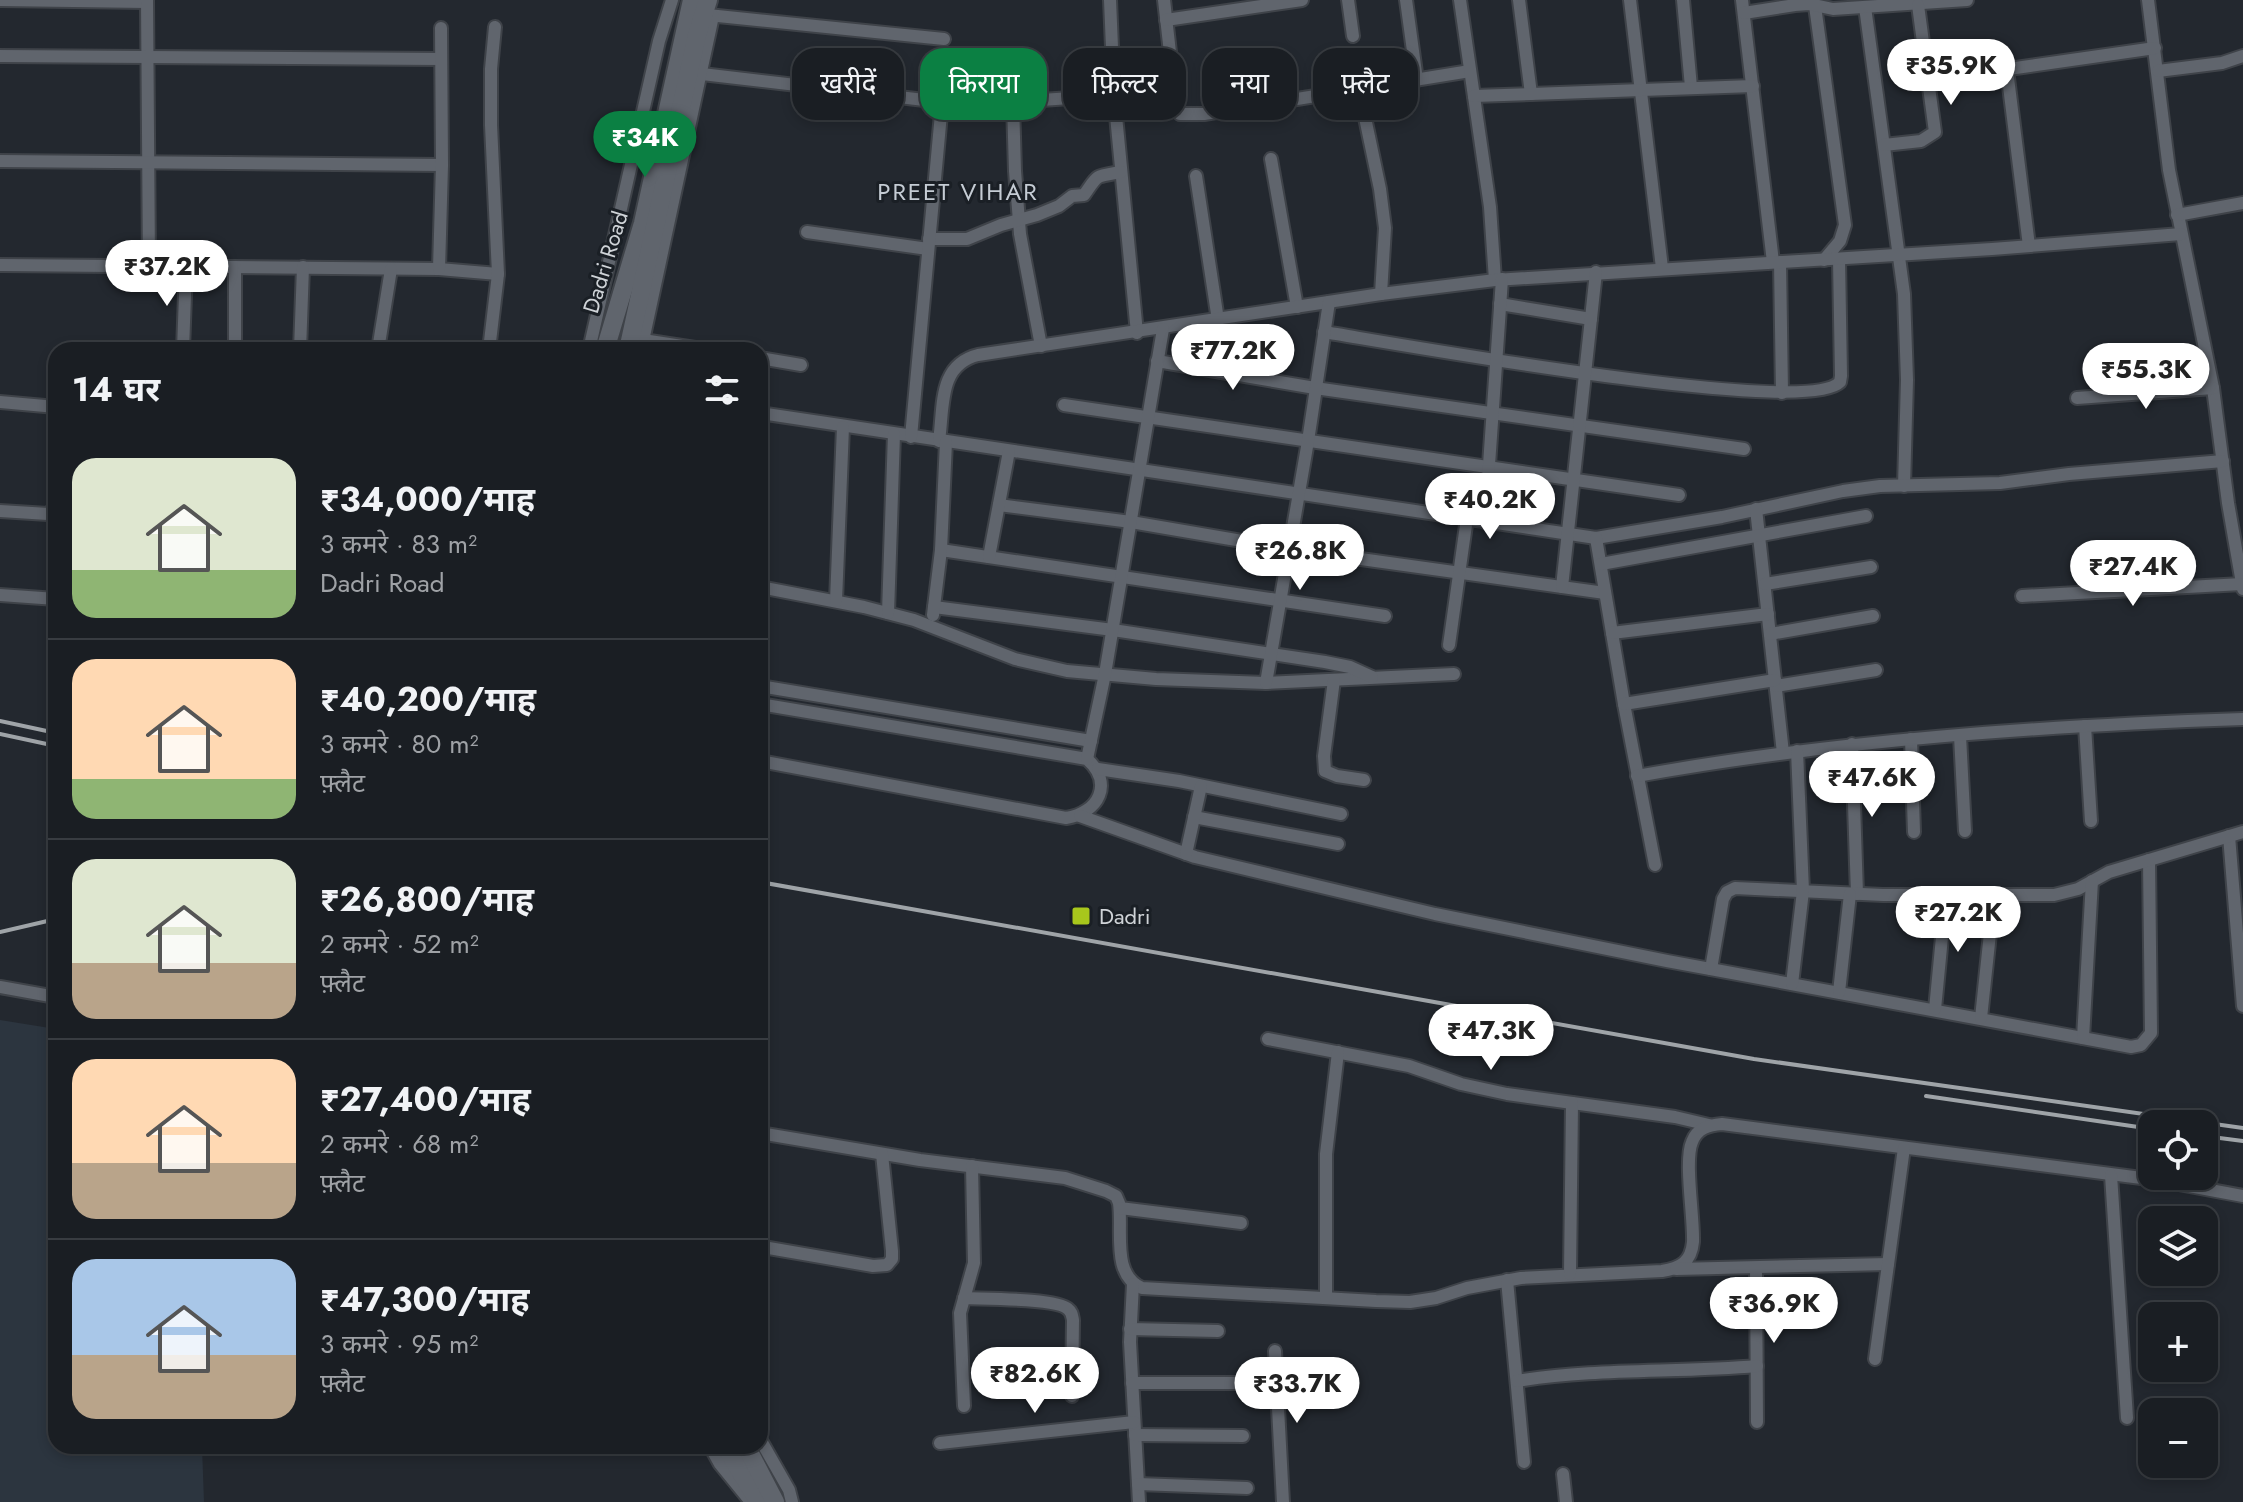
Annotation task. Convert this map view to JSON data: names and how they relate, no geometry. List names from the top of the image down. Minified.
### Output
{"streets":{"street":["Dadri Road"]},"districts":["PREET VIHAR"],"places":{"transit":["Dadri"]},"page":{"price":["₹35.9K","₹34K","₹37.2K","₹77.2K","₹55.3K","₹40.2K","₹26.8K","₹27.4K","₹47.6K","₹27.2K","₹47.3K","₹36.9K","₹82.6K","₹33.7K"],"chip":["खरीदें","किराया","फ़िल्टर","नया","फ़्लैट"],"heading":"14 घर","list":[{"name":"₹34,000/माह","note":"3 कमरे · 83 m² · Dadri Road"},{"name":"₹40,200/माह","note":"3 कमरे · 80 m² · फ़्लैट"},{"name":"₹26,800/माह","note":"2 कमरे · 52 m² · फ़्लैट"},{"name":"₹27,400/माह","note":"2 कमरे · 68 m² · फ़्लैट"},{"name":"₹47,300/माह","note":"3 कमरे · 95 m² · फ़्लैट"}],"map_buttons":["+","−"]}}
